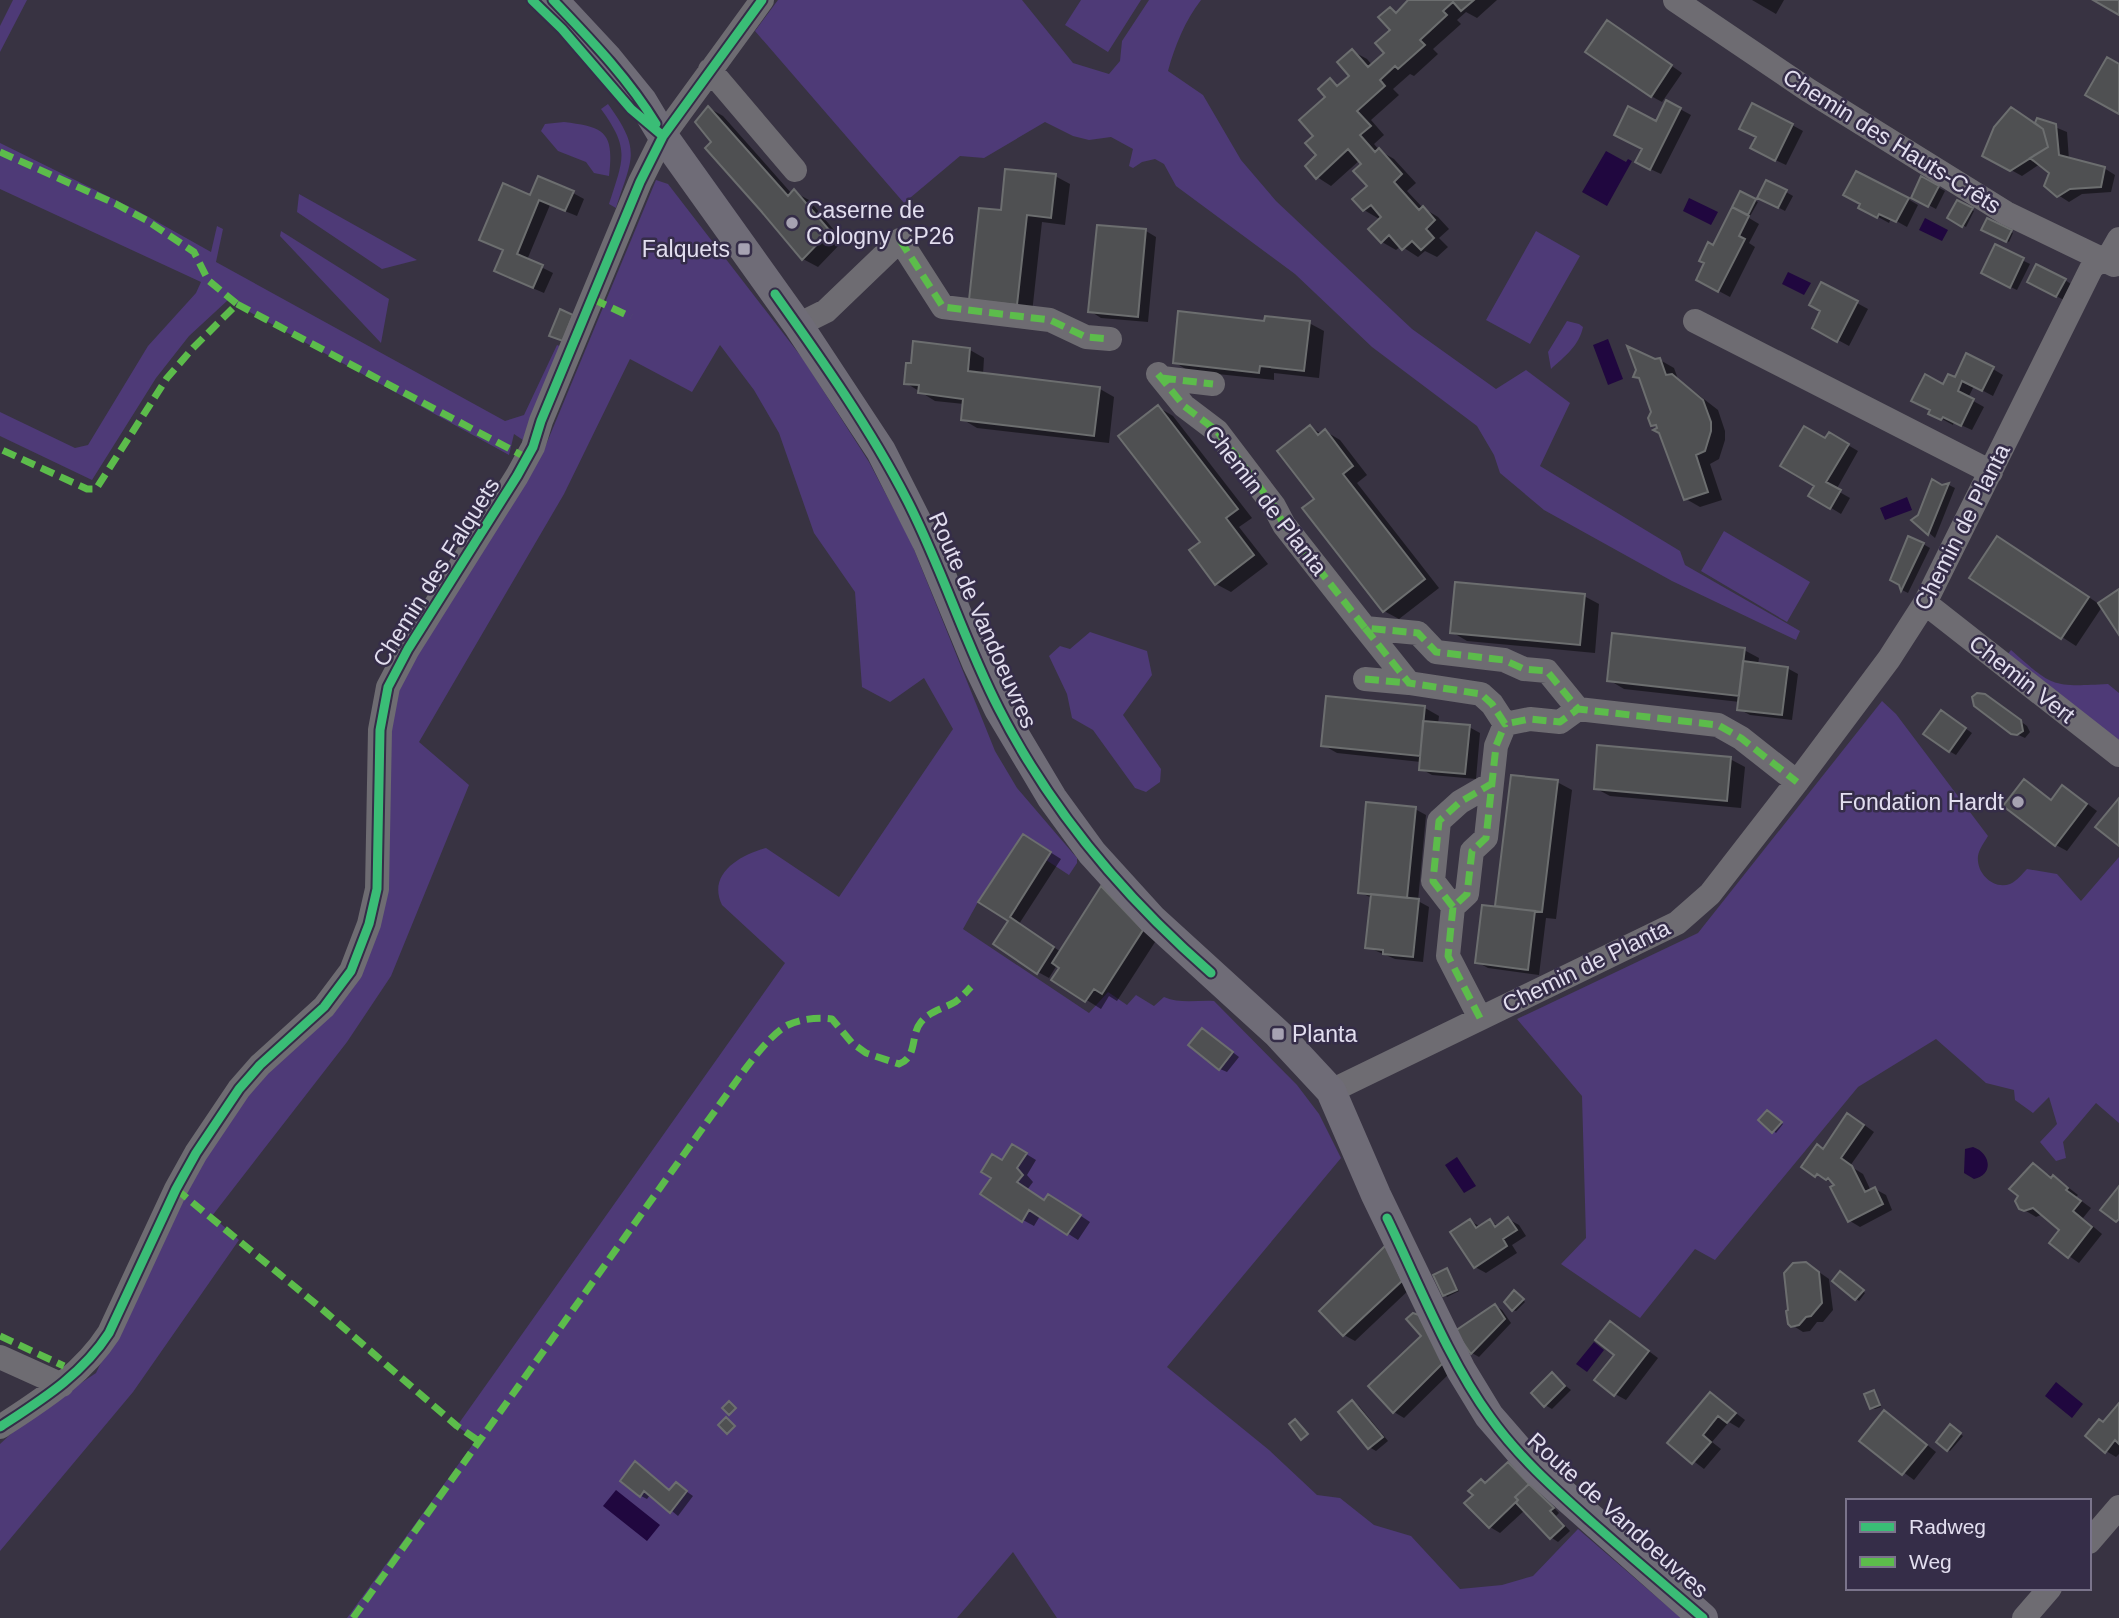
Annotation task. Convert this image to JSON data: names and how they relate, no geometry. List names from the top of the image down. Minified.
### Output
{"streets":{"main road":["Route de Vandoeuvres"],"street":["Chemin des Hauts-Crêts","Chemin de Planta","Chemin des Falquets","Chemin Vert"]},"crossings":[["Chemin des Hauts-Crêts","Chemin de Planta"],["Chemin de Planta","Route de Vandoeuvres"],["Chemin de Planta","Chemin Vert"],["Chemin des Falquets","Route de Vandoeuvres"]],"places":{"other":["Caserne de Cologny CP26","Fondation Hardt"],"transit":["Falquets","Planta"]},"legend":["Radweg","Weg"]}
